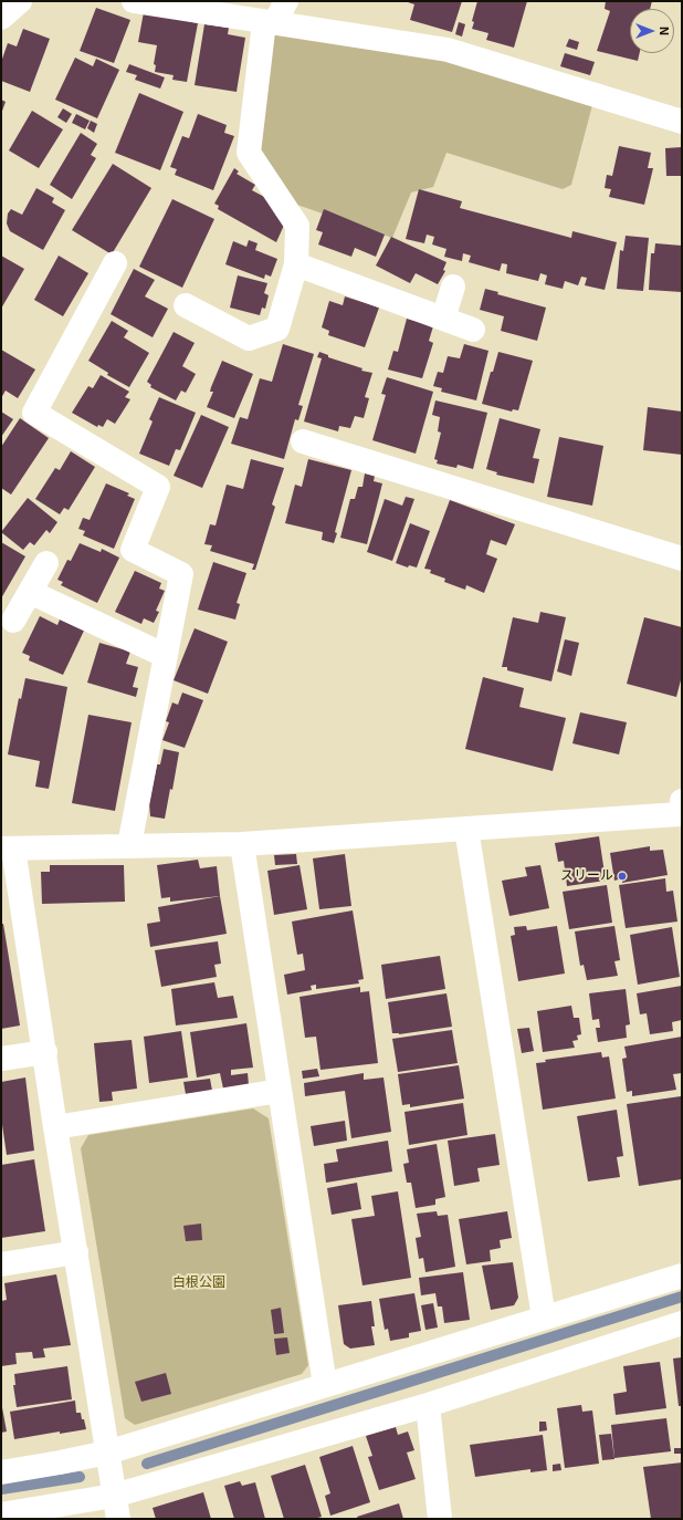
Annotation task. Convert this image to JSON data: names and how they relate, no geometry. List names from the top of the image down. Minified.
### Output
{"parks":["白根公園"],"places":["スリール"],"north":"right"}
